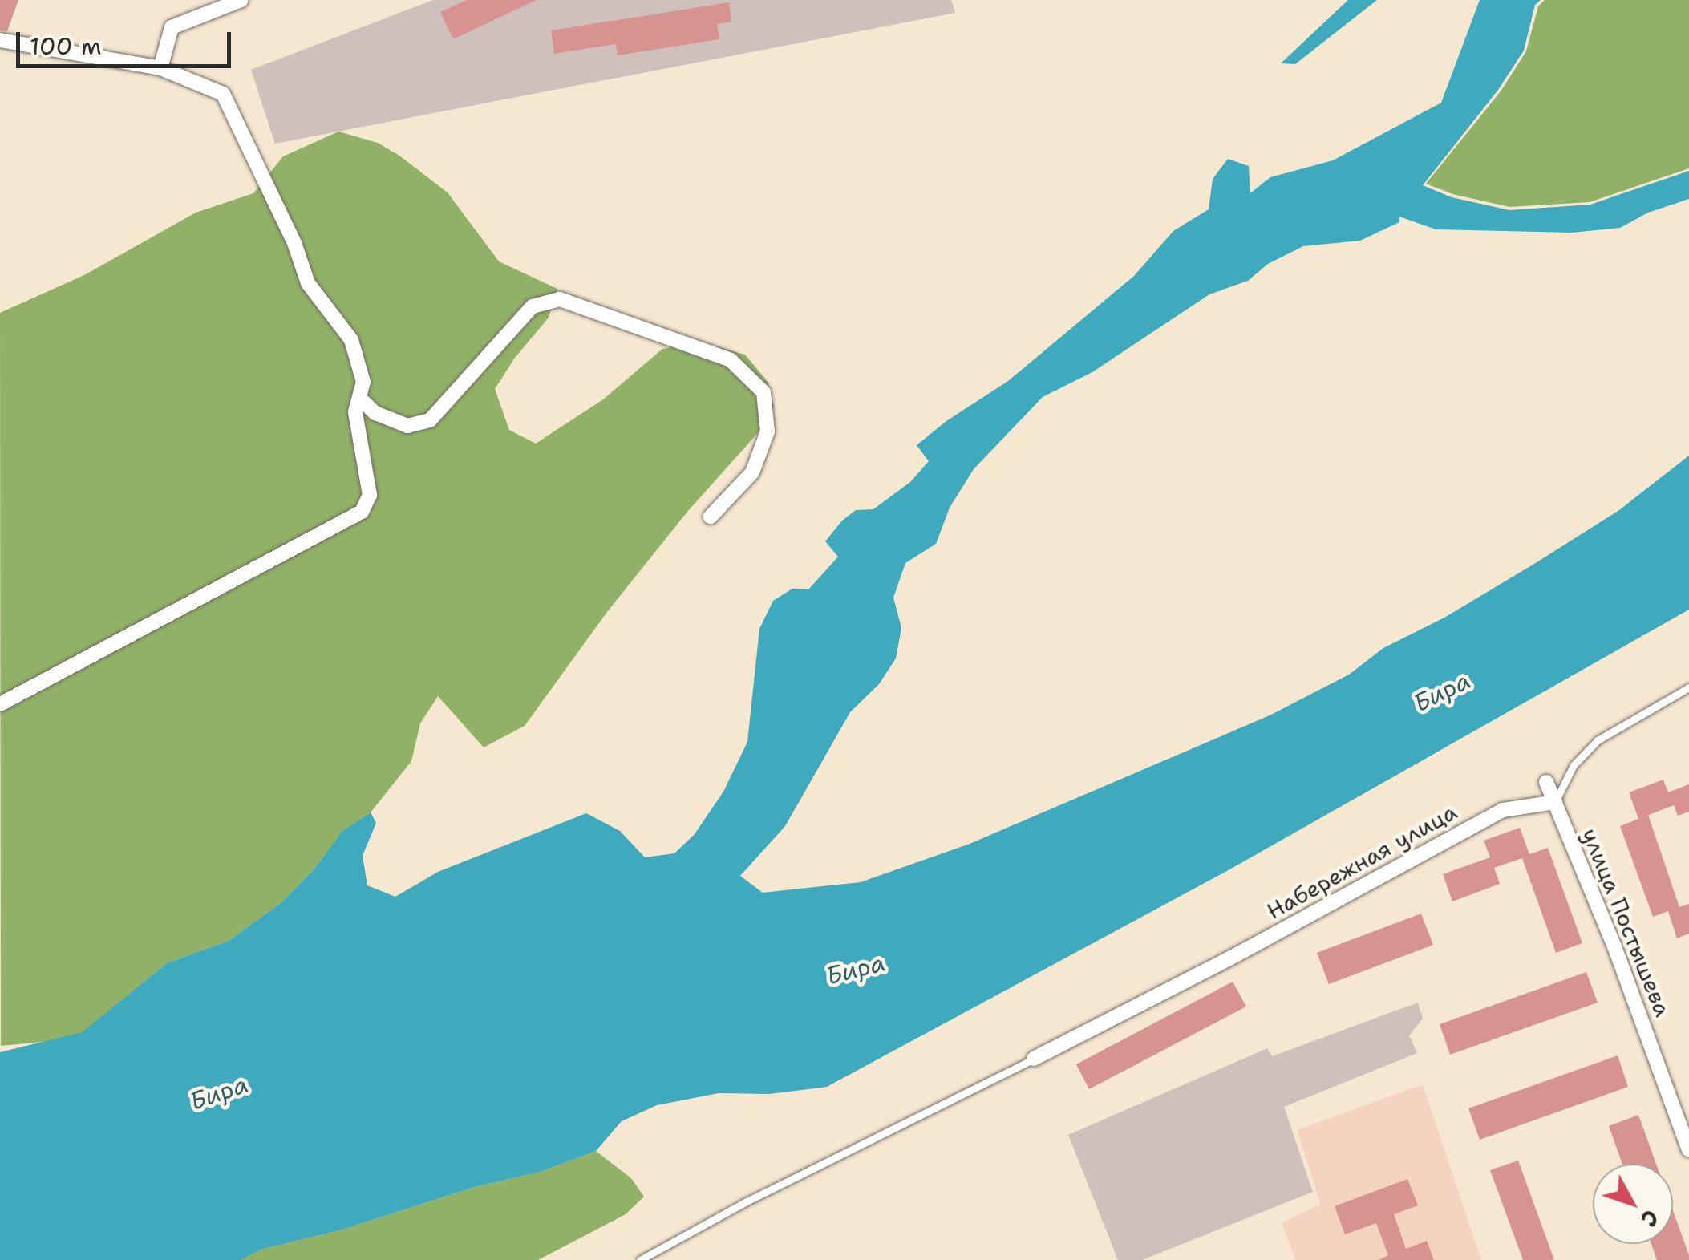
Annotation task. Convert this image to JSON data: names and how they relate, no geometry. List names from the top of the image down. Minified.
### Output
{"streets":{"street":["Набережная улица","улица Постышева"]},"crossings":[["Набережная улица","улица Постышева"]],"water":["Бира"],"scale_bar":"100 m","north":"bottom right"}
